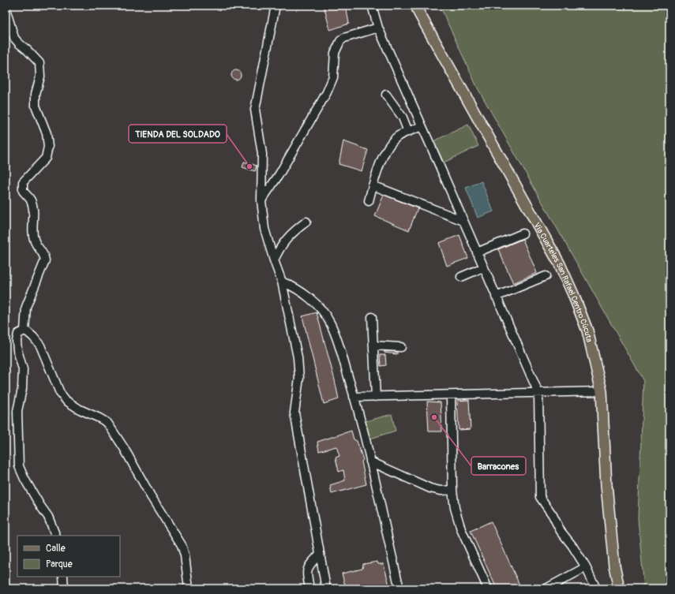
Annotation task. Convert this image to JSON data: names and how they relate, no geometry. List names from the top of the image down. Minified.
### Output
{"streets":{"main road":["Vía Cuarteles San Rafael Centro Cúcuta"]},"places":["TIENDA DEL SOLDADO","Barracones"],"legend":["Calle","Parque"]}
